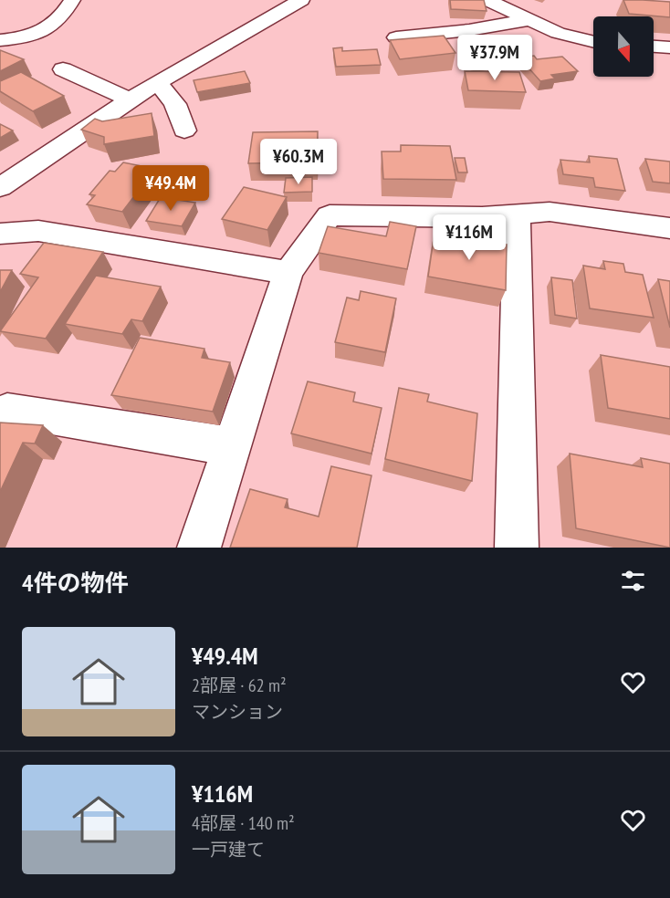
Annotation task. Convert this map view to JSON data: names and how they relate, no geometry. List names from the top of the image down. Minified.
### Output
{"north":"bottom","page":{"price":["¥37.9M","¥60.3M","¥49.4M","¥116M"],"heading":"4件の物件","list":[{"name":"¥49.4M","note":"2部屋 · 62 m² · マンション"},{"name":"¥116M","note":"4部屋 · 140 m² · 一戸建て"}]}}
